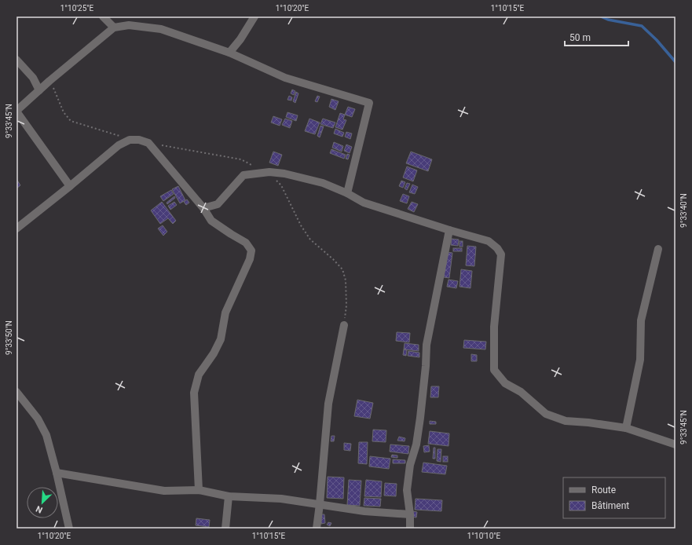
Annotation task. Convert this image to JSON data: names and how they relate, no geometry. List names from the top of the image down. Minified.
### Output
{"legend":["Route","Bâtiment"],"scale_bar":"50 m","north":"bottom left","coordinates":["1°10'25\"E","1°10'20\"E","1°10'15\"E","9°33'45\"N","9°33'40\"N","9°33'50\"N","1°10'10\"E"]}
